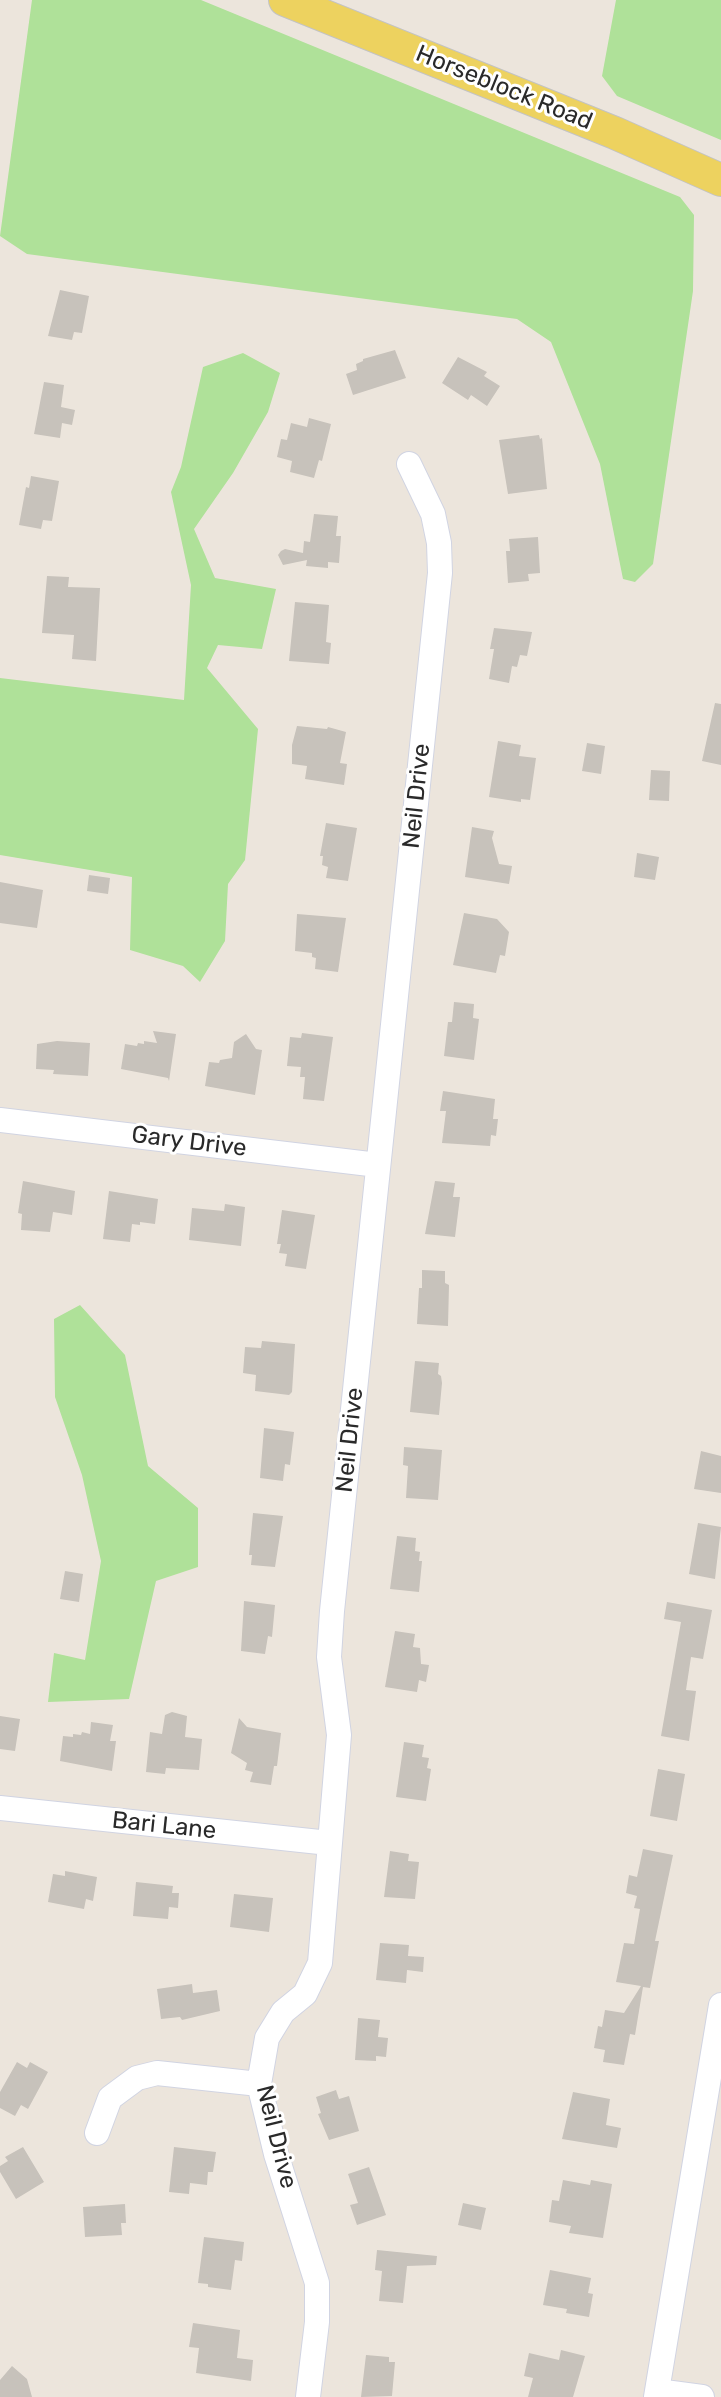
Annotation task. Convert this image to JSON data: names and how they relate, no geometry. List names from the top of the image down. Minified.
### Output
{"streets":{"main road":["Horseblock Road"],"street":["Neil Drive","Gary Drive","Bari Lane"]},"crossings":[["Neil Drive","Gary Drive"],["Neil Drive","Bari Lane"]]}
